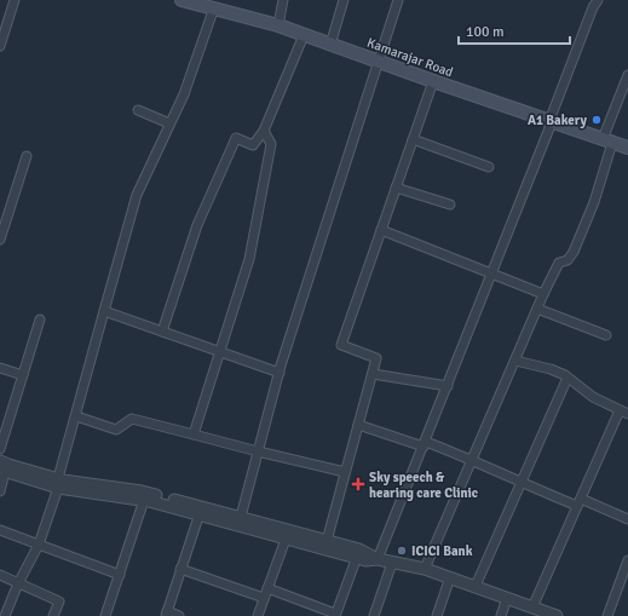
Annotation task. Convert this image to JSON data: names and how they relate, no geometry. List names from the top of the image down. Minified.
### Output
{"streets":{"main road":["Kamarajar Road"]},"places":{"other":["A1 Bakery","ICICI Bank"],"health":["Sky speech & hearing care Clinic"]},"scale_bar":"100 m"}
